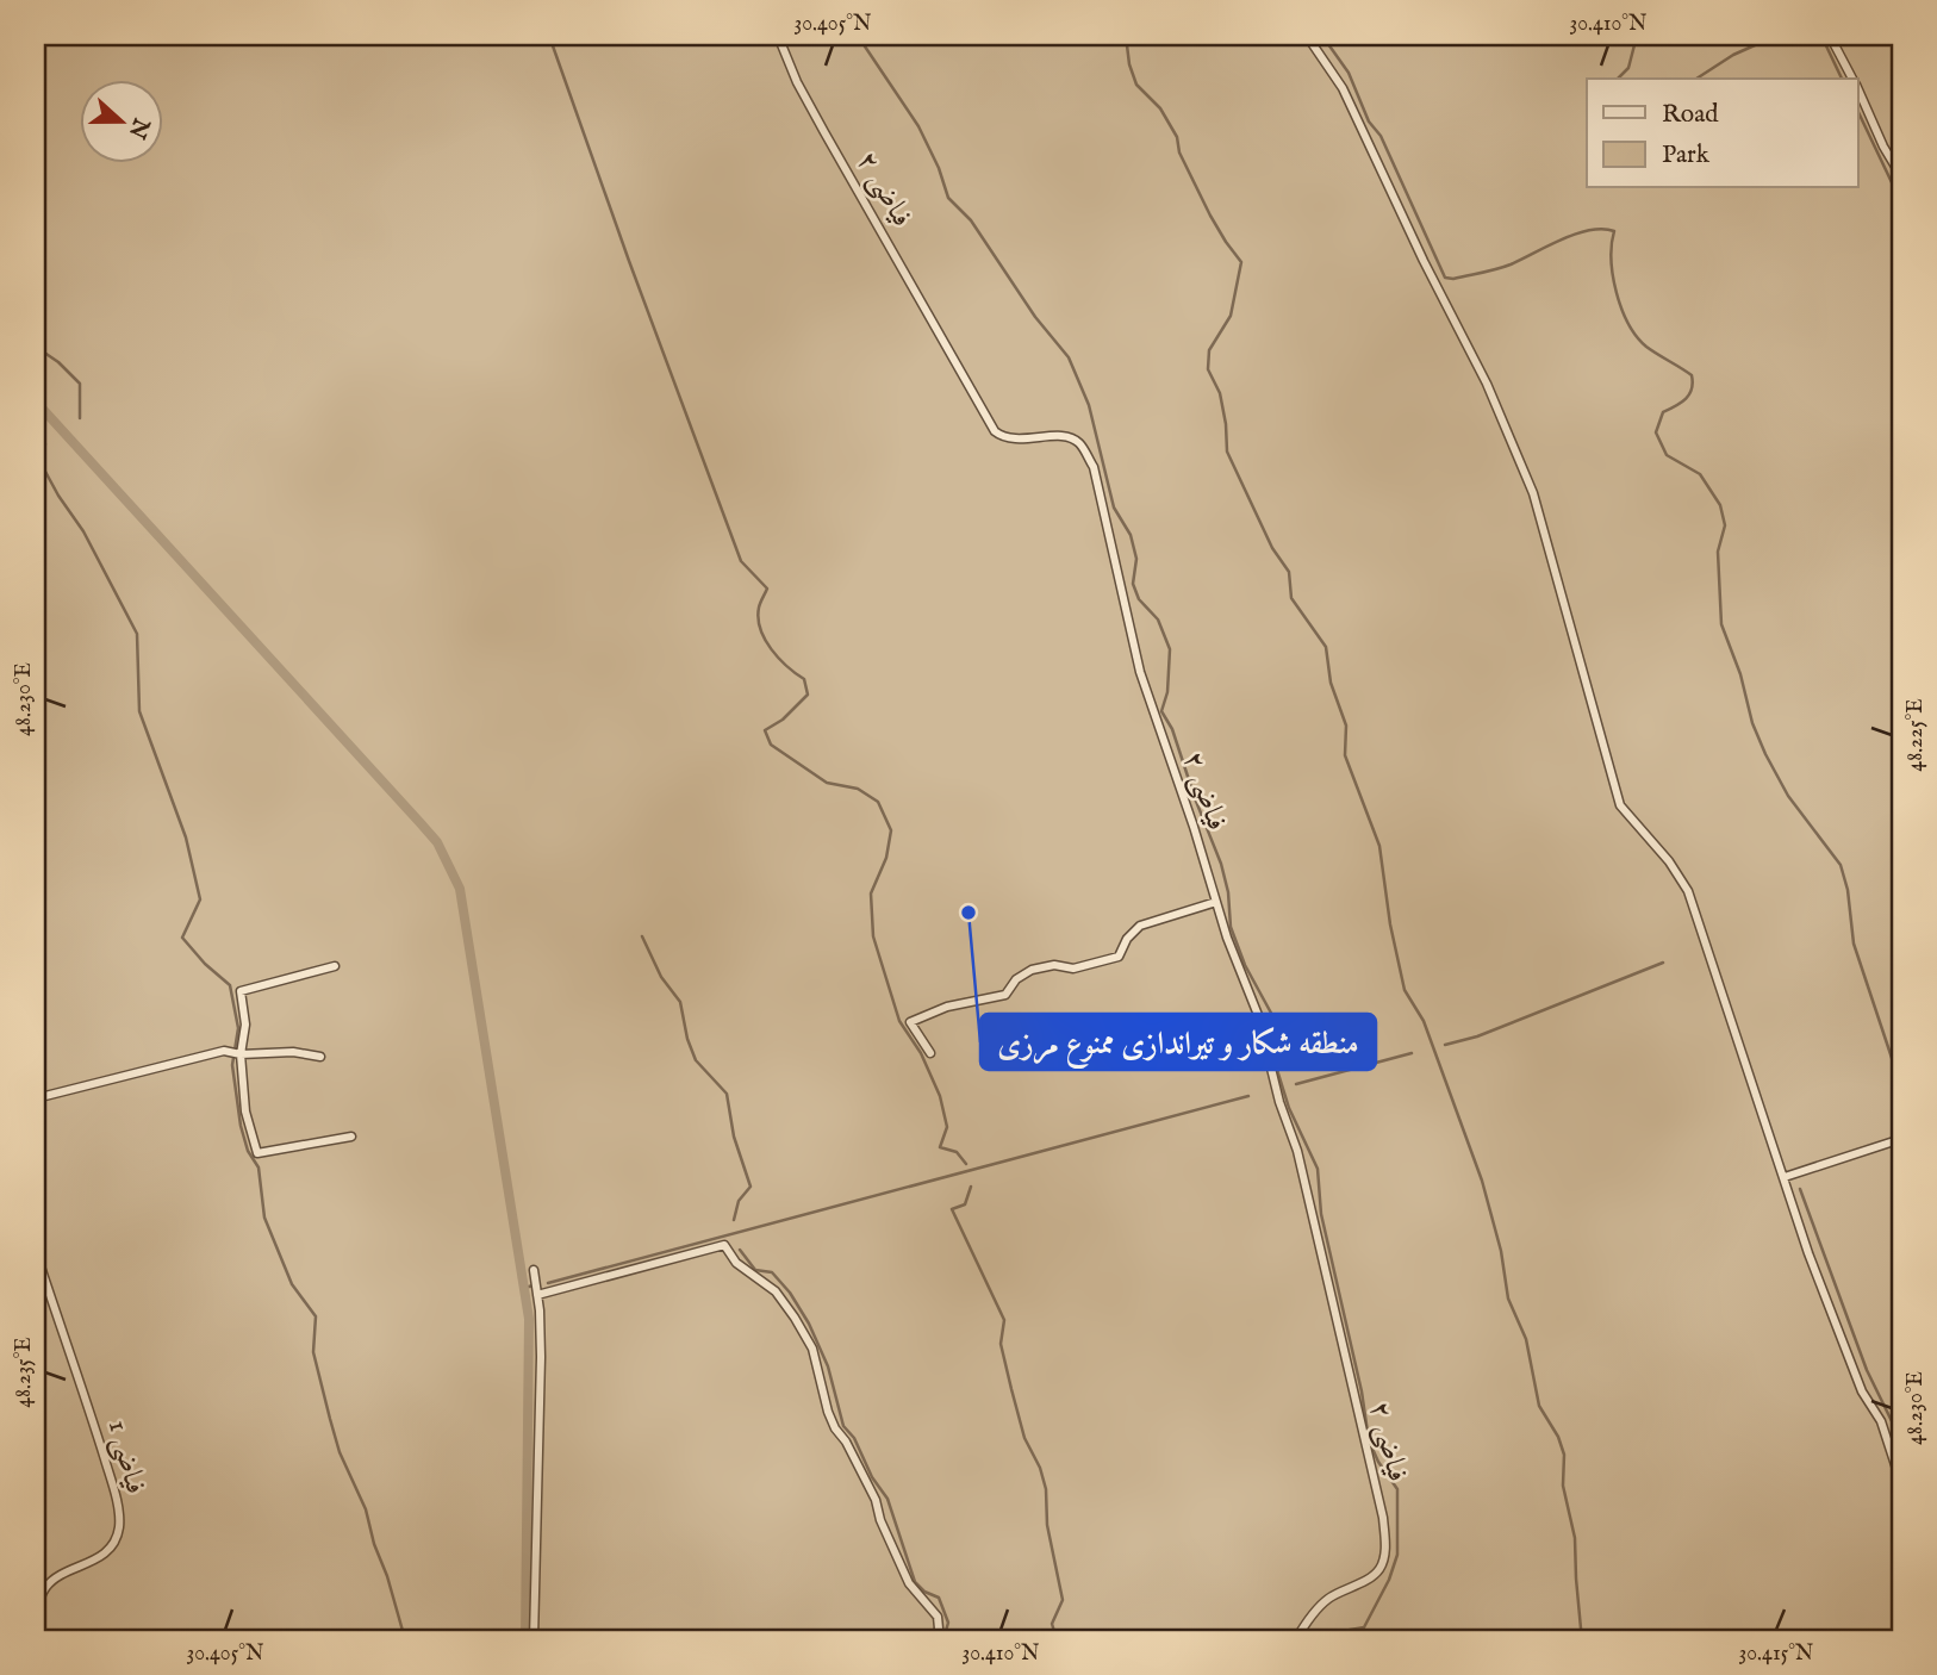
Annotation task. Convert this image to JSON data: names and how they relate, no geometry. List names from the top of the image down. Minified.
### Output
{"streets":{"street":["فیاضی ۲","فیاضی 1"]},"places":["منطقه شکار و تیراندازی ممنوع مرزی"],"legend":["Road","Park"],"north":"right","coordinates":["30.405°N","30.410°N","48.230°E","48.225°E","48.235°E","30.415°N"]}
